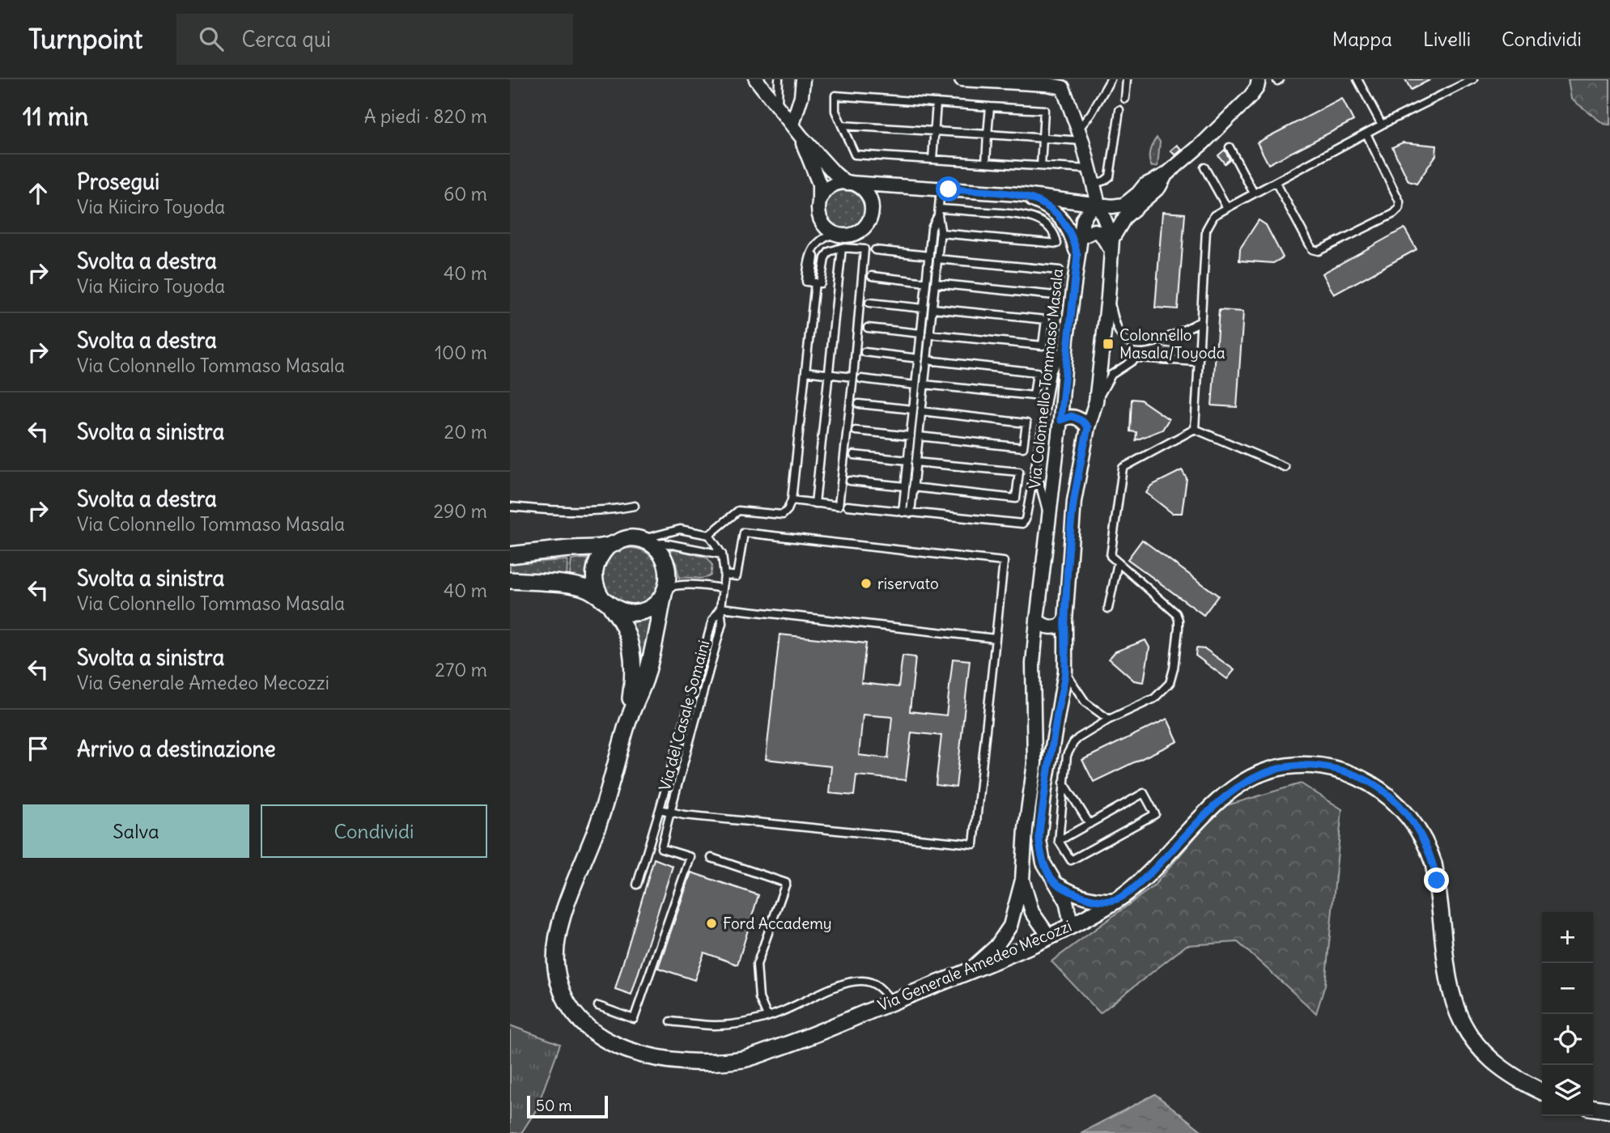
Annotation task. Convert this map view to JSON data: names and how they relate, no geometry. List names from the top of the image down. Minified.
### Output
{"streets":{"street":["Via Colonnello Tommaso Masala","Via Generale Amedeo Mecozzi"],"lane":["Via del Casale Somaini"]},"places":{"transit":["Colonnello Masala/Toyoda"],"other":["riservato","Ford Accademy"]},"scale_bar":"50 m","page":{"header":"Turnpoint","search":"Cerca qui","nav":["Mappa","Livelli","Condividi"],"heading":["11 min","A piedi · 820 m"],"list":[["Prosegui","Via Kiiciro Toyoda","60 m"],["Svolta a destra","Via Kiiciro Toyoda","40 m"],["Svolta a destra","Via Colonnello Tommaso Masala","100 m"],["Svolta a sinistra","20 m"],["Svolta a destra","Via Colonnello Tommaso Masala","290 m"],["Svolta a sinistra","Via Colonnello Tommaso Masala","40 m"],["Svolta a sinistra","Via Generale Amedeo Mecozzi","270 m"],"Arrivo a destinazione"],"buttons":["Salva","Condividi"],"map_buttons":["+","−"],"scale":"50 m"}}
